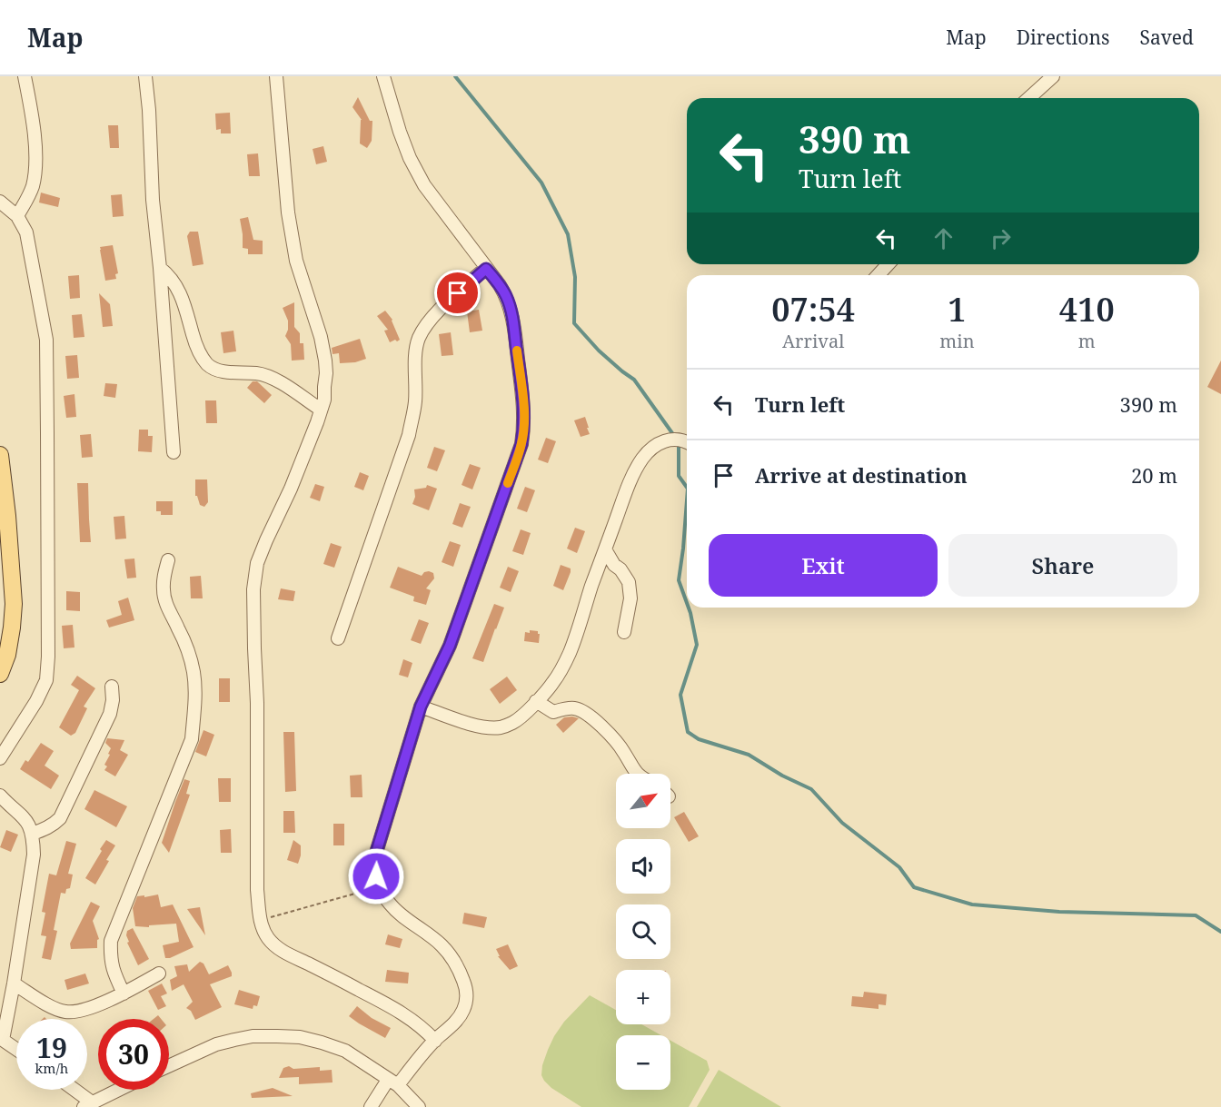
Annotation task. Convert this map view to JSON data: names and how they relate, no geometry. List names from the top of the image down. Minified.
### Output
{"north":"top right","page":{"header":"Map","nav":["Map","Directions","Saved"],"turn":["390 m","Turn left"],"eta":["07:54","Arrival","1","min","410","m"],"list":[{"name":"Turn left","value":"390 m"},{"name":"Arrive at destination","value":"20 m"}],"buttons":["Exit","Share"],"map_buttons":["+","−"],"speed":"19 km/h","limit":"30"}}
